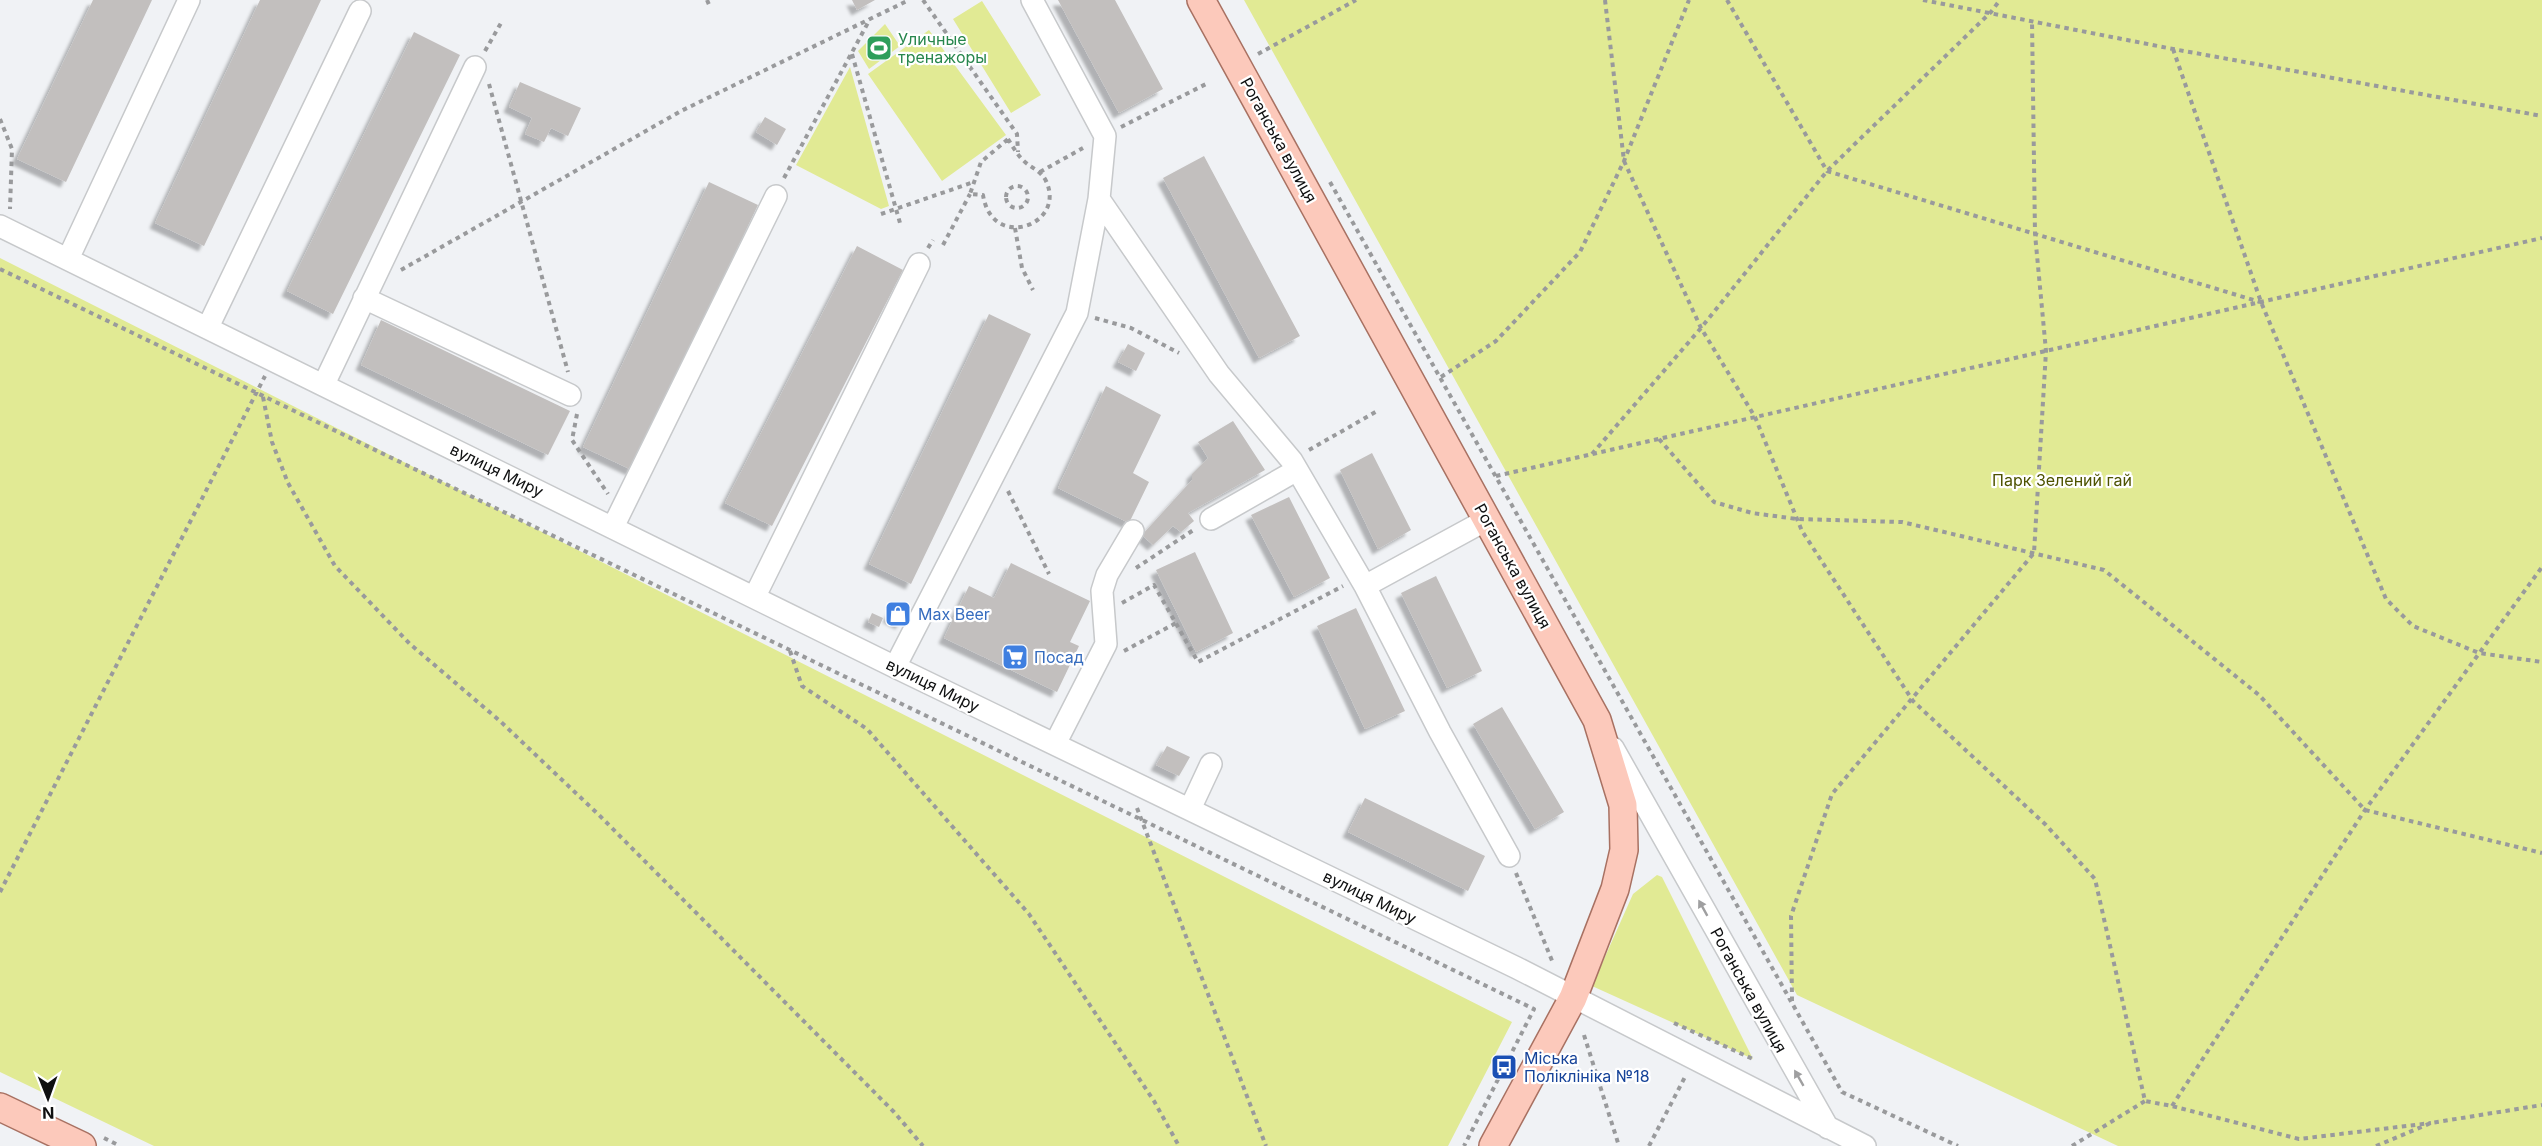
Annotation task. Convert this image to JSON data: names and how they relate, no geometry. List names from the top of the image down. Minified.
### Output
{"streets":{"main road":["Роганська вулиця"],"street":["вулиця Миру"]},"crossings":[["Роганська вулиця","вулиця Миру"]],"one_way":["Роганська вулиця"],"parks":["Парк Зелений гай"],"places":{"sports":["Уличные тренажоры"],"shop":["Max Beer"],"supermarket":["Посад"],"bus stop":["Міська Поліклініка №18"]},"north":"bottom"}
